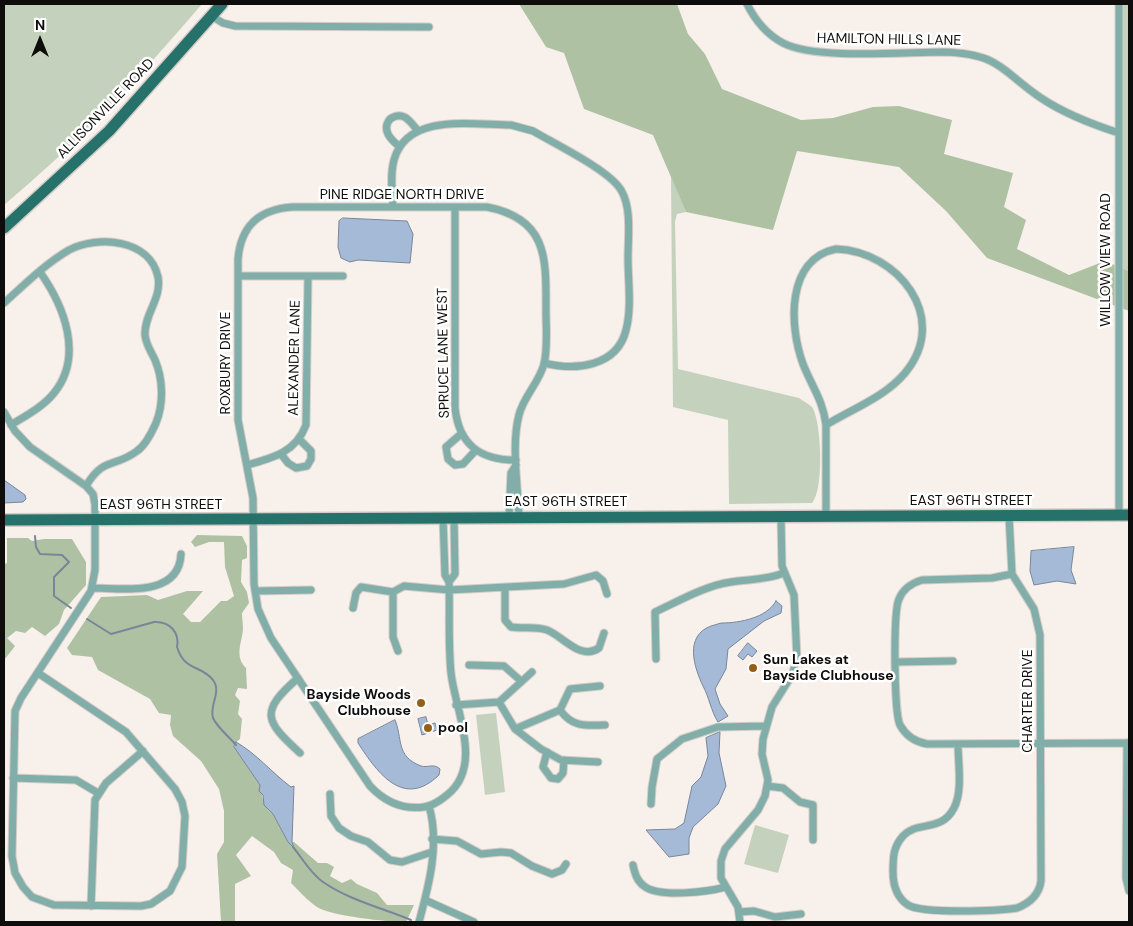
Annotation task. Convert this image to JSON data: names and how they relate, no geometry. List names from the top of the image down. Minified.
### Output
{"streets":{"main road":["ALLISONVILLE ROAD","EAST 96TH STREET"],"street":["HAMILTON HILLS LANE","PINE RIDGE NORTH DRIVE","WILLOW VIEW ROAD","SPRUCE LANE WEST","ALEXANDER LANE","ROXBURY DRIVE","CHARTER DRIVE"]},"crossings":[["HAMILTON HILLS LANE","WILLOW VIEW ROAD"],["PINE RIDGE NORTH DRIVE","SPRUCE LANE WEST"],["PINE RIDGE NORTH DRIVE","ROXBURY DRIVE"],["WILLOW VIEW ROAD","EAST 96TH STREET"],["ALEXANDER LANE","ROXBURY DRIVE"],["ROXBURY DRIVE","EAST 96TH STREET"],["EAST 96TH STREET","CHARTER DRIVE"]],"places":["Sun Lakes at Bayside Clubhouse","Bayside Woods Clubhouse","pool"],"north":"top"}
